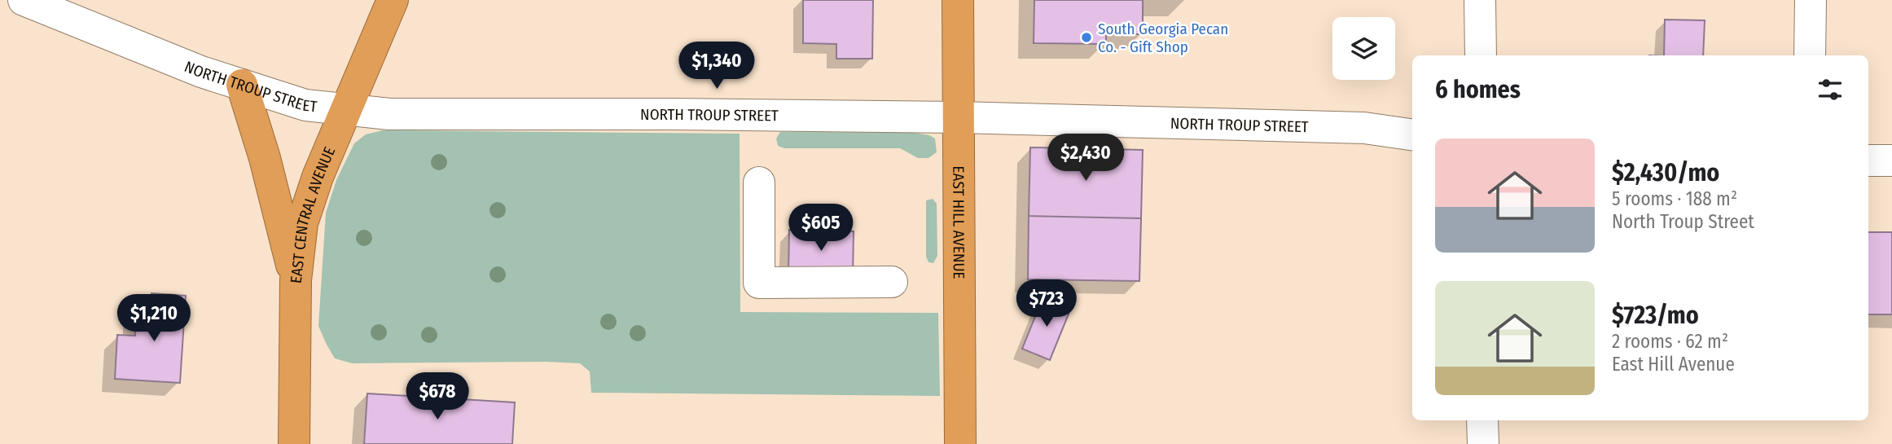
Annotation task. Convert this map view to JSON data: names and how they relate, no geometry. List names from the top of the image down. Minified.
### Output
{"streets":{"highway":["EAST CENTRAL AVENUE","EAST HILL AVENUE"],"street":["NORTH TROUP STREET"]},"crossings":[["NORTH TROUP STREET","EAST CENTRAL AVENUE"],["NORTH TROUP STREET","EAST HILL AVENUE"]],"places":["South Georgia Pecan Co. - Gift Shop"],"page":{"price":["$1,340","$2,430","$605","$723","$1,210","$678"],"heading":"6 homes","list":[{"name":"$2,430/mo","note":"5 rooms · 188 m² · North Troup Street"},{"name":"$723/mo","note":"2 rooms · 62 m² · East Hill Avenue"}]}}
